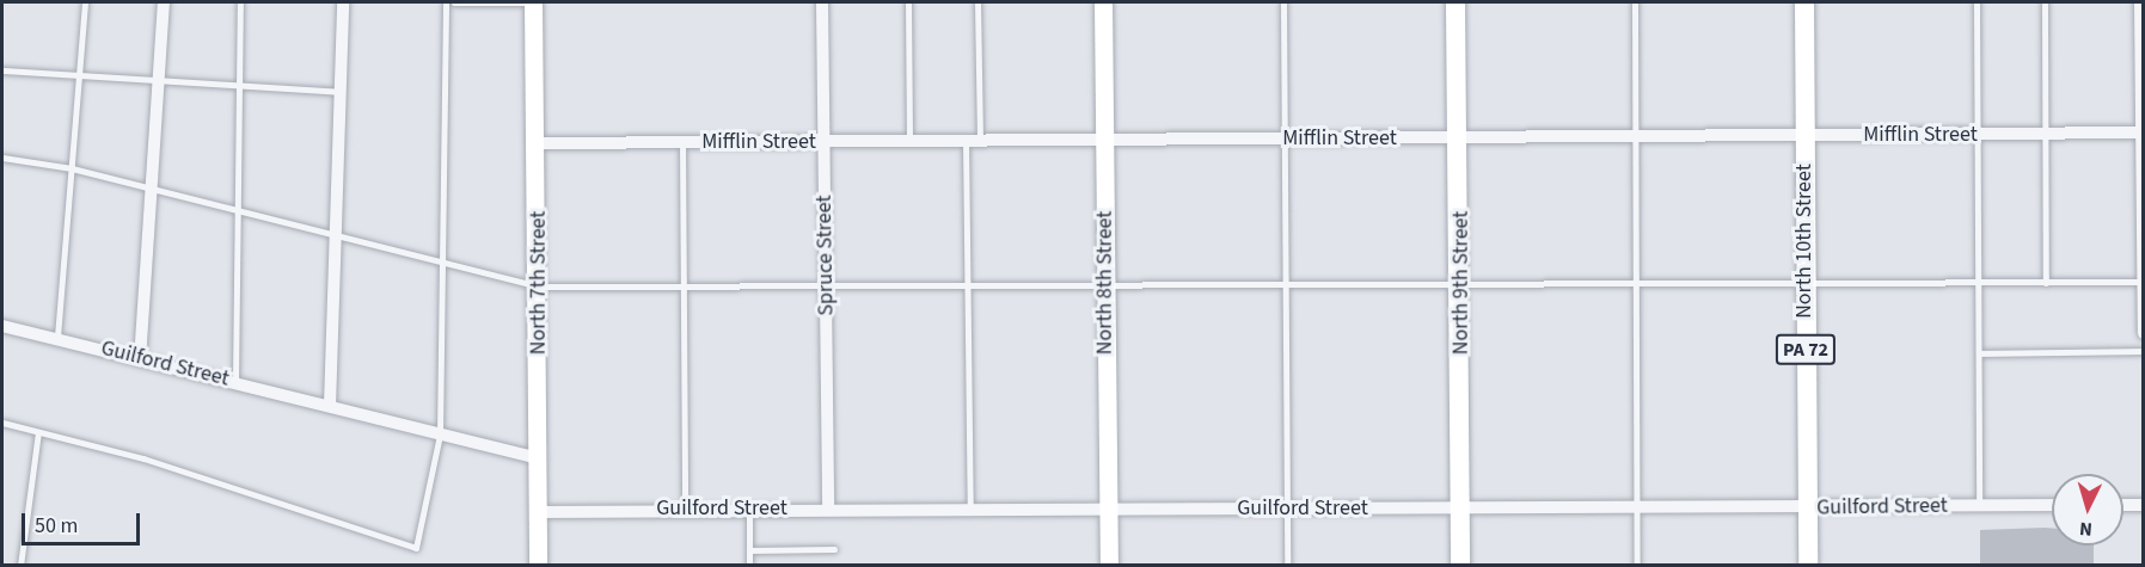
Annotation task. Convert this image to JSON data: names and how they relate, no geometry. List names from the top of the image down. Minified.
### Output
{"streets":{"main road":["North 10th Street","North 9th Street","PA 72"],"street":["Mifflin Street","Spruce Street","North 7th Street","North 8th Street","Guilford Street"]},"crossings":[["Mifflin Street","North 10th Street"],["Mifflin Street","Spruce Street"],["Mifflin Street","North 7th Street"],["Mifflin Street","North 8th Street"],["Mifflin Street","North 9th Street"],["North 10th Street","Guilford Street"],["Spruce Street","Guilford Street"],["North 7th Street","Guilford Street"],["North 8th Street","Guilford Street"],["North 9th Street","Guilford Street"]],"scale_bar":"50 m","north":"bottom"}
